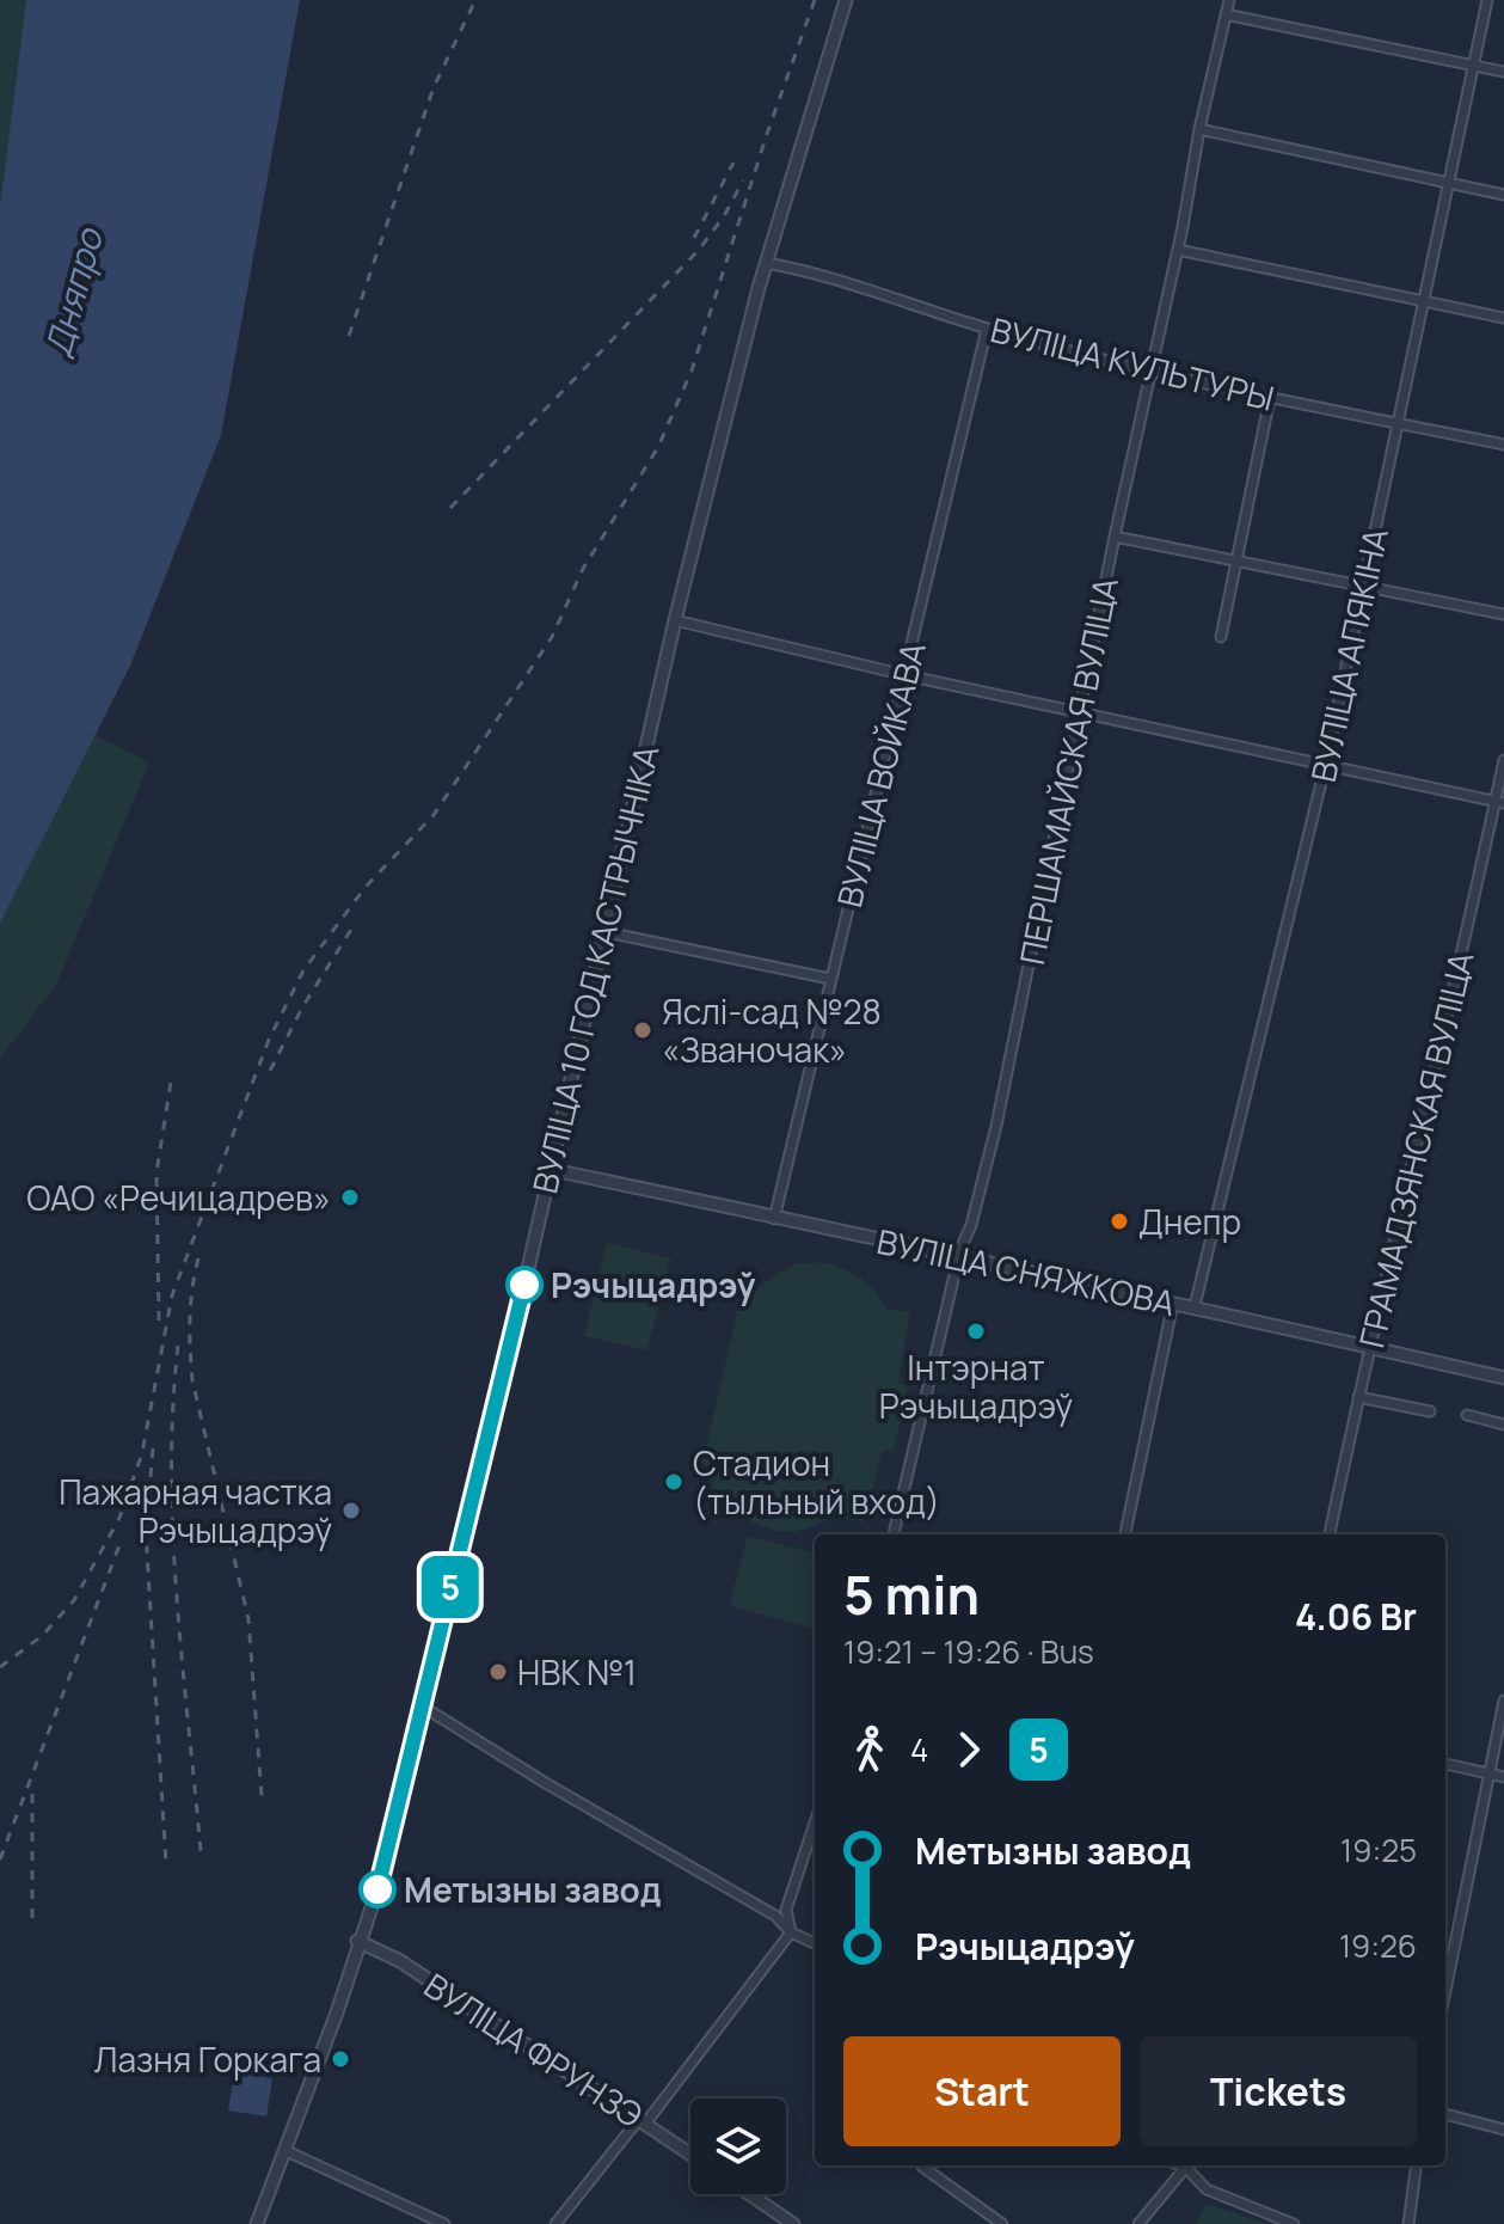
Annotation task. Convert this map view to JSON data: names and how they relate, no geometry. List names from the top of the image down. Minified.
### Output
{"streets":{"street":["ВУЛІЦА КУЛЬТУРЫ","ВУЛІЦА АПЯКІНА","ПЕРШАМАЙСКАЯ ВУЛІЦА","ВУЛІЦА ВОЙКАВА","ВУЛІЦА 10 ГОД КАСТРЫЧНІКА","ГРАМАДЗЯНСКАЯ ВУЛІЦА","ВУЛІЦА СНЯЖКОВА","ВУЛІЦА ФРУНЗЭ"]},"crossings":[["ВУЛІЦА КУЛЬТУРЫ","ВУЛІЦА АПЯКІНА"],["ВУЛІЦА КУЛЬТУРЫ","ПЕРШАМАЙСКАЯ ВУЛІЦА"],["ВУЛІЦА КУЛЬТУРЫ","ВУЛІЦА ВОЙКАВА"],["ВУЛІЦА КУЛЬТУРЫ","ВУЛІЦА 10 ГОД КАСТРЫЧНІКА"],["ВУЛІЦА АПЯКІНА","ВУЛІЦА СНЯЖКОВА"],["ПЕРШАМАЙСКАЯ ВУЛІЦА","ВУЛІЦА СНЯЖКОВА"],["ВУЛІЦА ВОЙКАВА","ВУЛІЦА СНЯЖКОВА"],["ВУЛІЦА 10 ГОД КАСТРЫЧНІКА","ВУЛІЦА СНЯЖКОВА"],["ВУЛІЦА 10 ГОД КАСТРЫЧНІКА","ВУЛІЦА ФРУНЗЭ"],["ГРАМАДЗЯНСКАЯ ВУЛІЦА","ВУЛІЦА СНЯЖКОВА"]],"water":["Дняпро"],"places":["Яслі-сад №28 «Званочак»","ОАО «Речицадрев»","Днепр","Рэчыцадрэў","Інтэрнат Рэчыцадрэў","Стадион (тыльный вход)","Пажарная частка Рэчыцадрэў","НВК №1","Метызны завод","Лазня Горкага"],"lines":["bus line 5"],"page":{"on_map":"5","heading":["5 min","19:21 – 19:26 · Bus","4.06 Br"],"legs":["4","5"],"list":[{"name":"Метызны завод","value":"19:25"},{"name":"Рэчыцадрэў","value":"19:26"}],"buttons":["Start","Tickets"]}}
